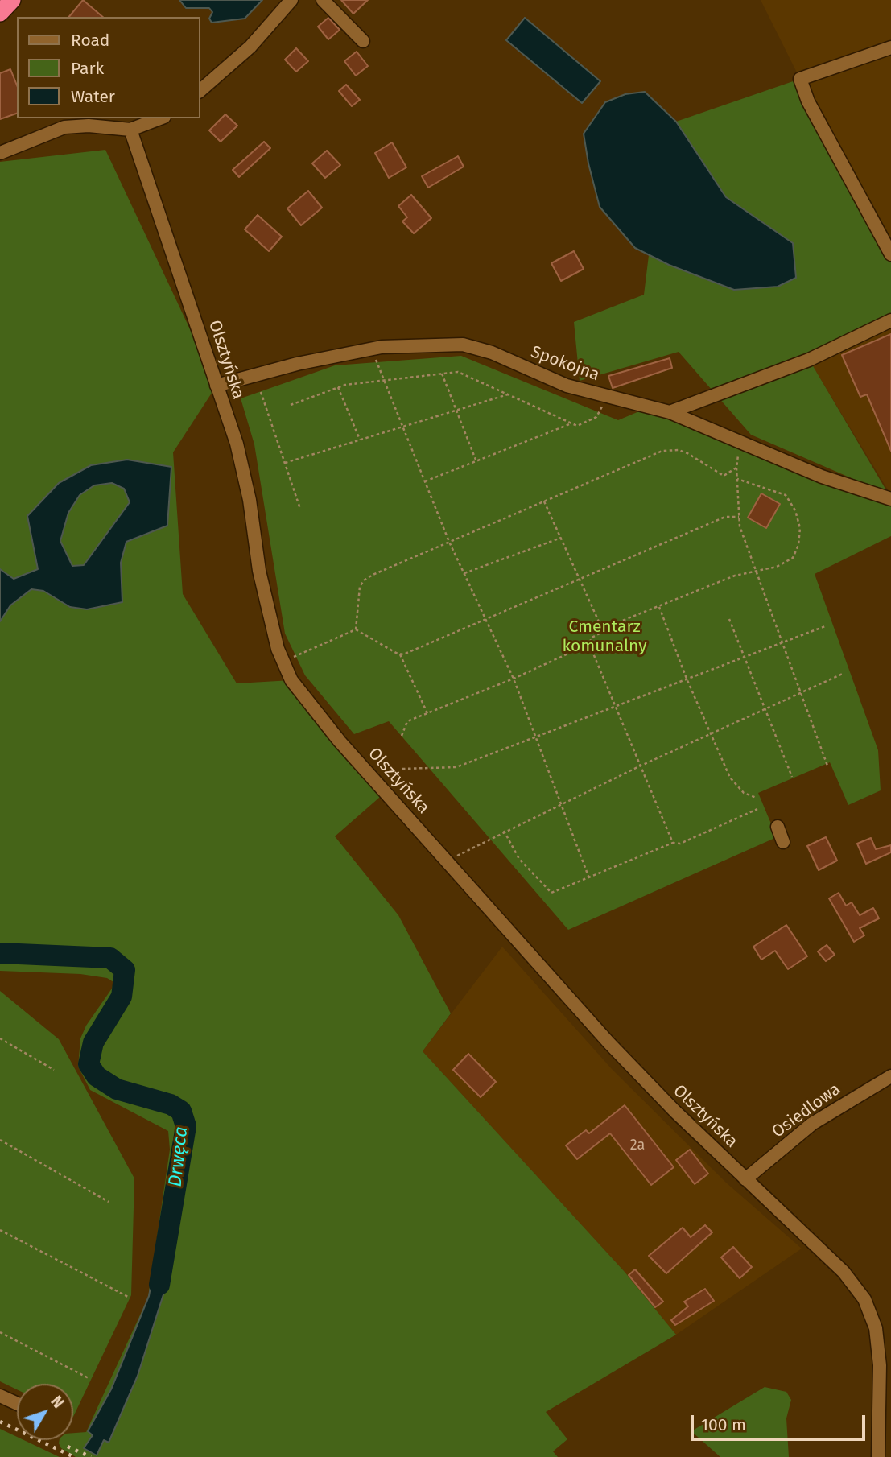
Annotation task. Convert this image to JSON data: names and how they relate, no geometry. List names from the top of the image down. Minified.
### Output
{"streets":{"street":["Olsztyńska","Spokojna","Osiedlowa"]},"crossings":[["Olsztyńska","Spokojna"],["Olsztyńska","Osiedlowa"]],"water":["Drwęca"],"parks":["Cmentarz komunalny"],"house_numbers":["2a"],"legend":["Road","Park","Water"],"scale_bar":"100 m","north":"top right"}
